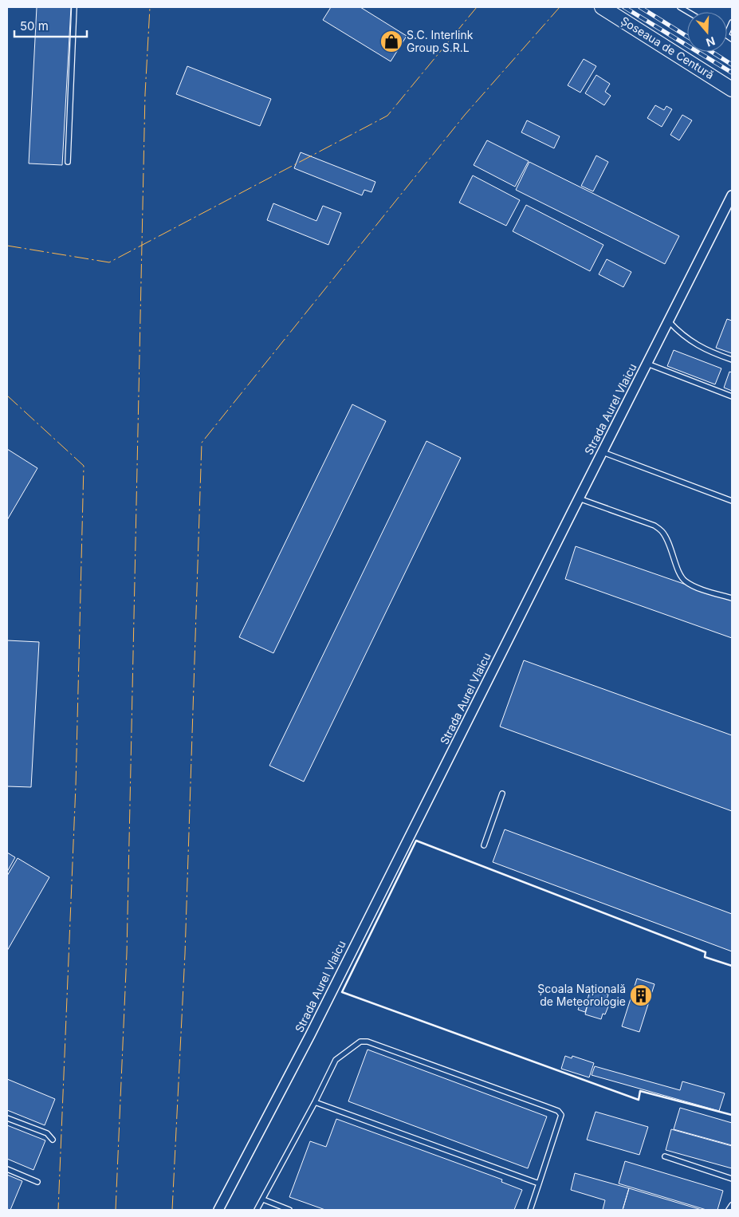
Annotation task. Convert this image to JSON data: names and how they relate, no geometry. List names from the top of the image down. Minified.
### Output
{"streets":{"main road":["Șoseaua de Centură"],"street":["Strada Aurel Vlaicu"]},"places":{"shop":["S.C. Interlink Group S.R.L"],"building":["Școala Națională de Meteorologie"]},"scale_bar":"50 m","north":"bottom"}
